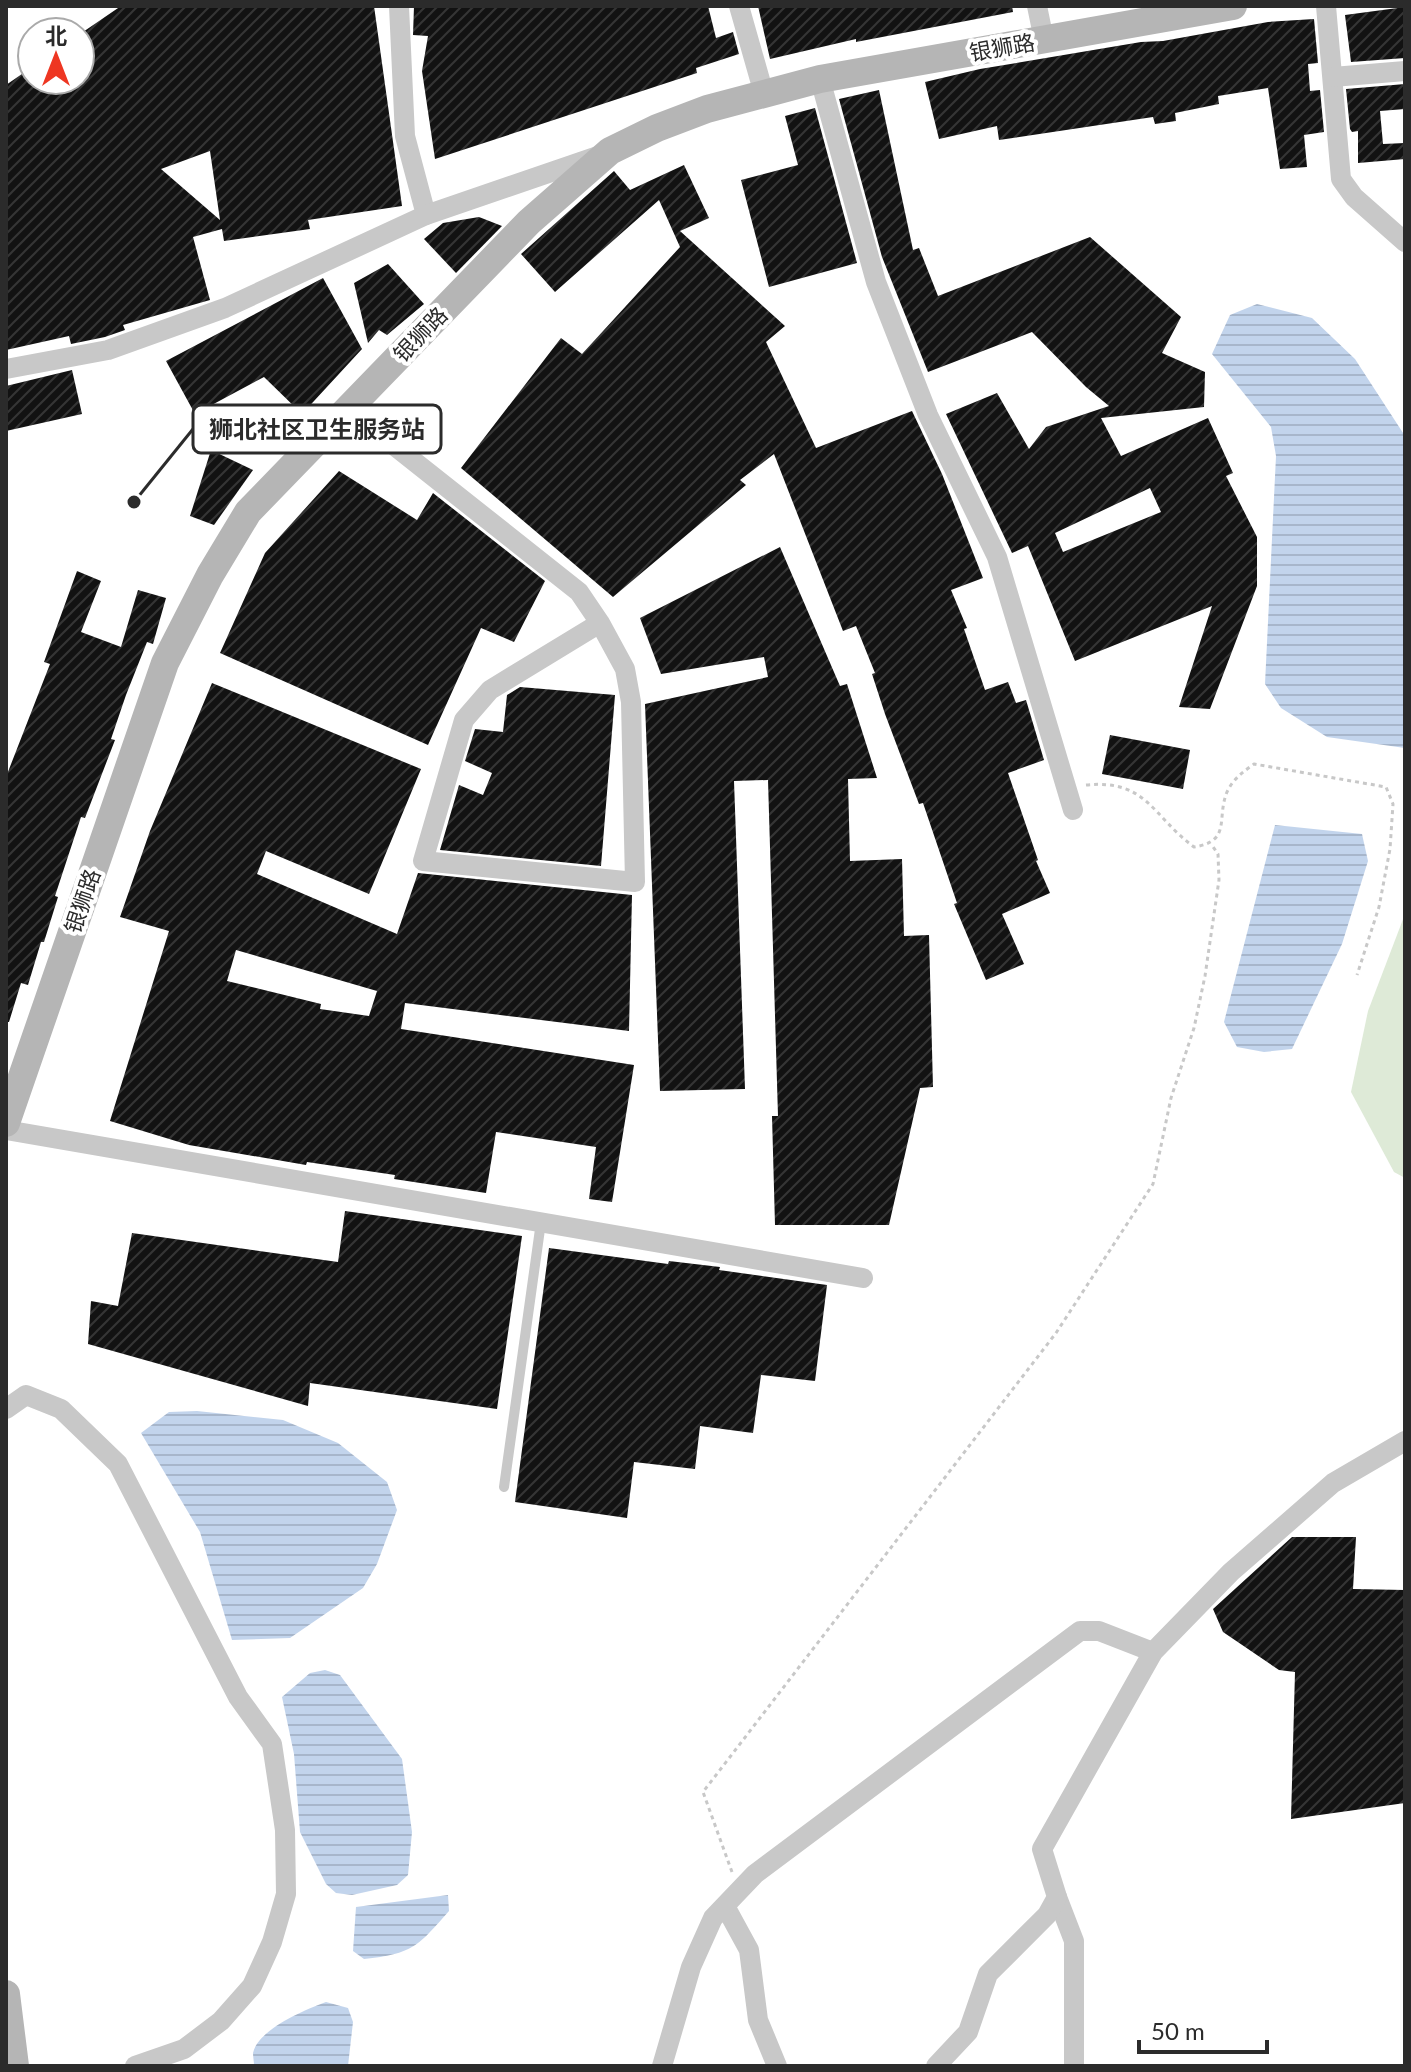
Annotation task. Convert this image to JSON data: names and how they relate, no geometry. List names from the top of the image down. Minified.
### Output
{"streets":{"main road":["银狮路"]},"places":["狮北社区卫生服务站"],"scale_bar":"50 m","north":"top"}
